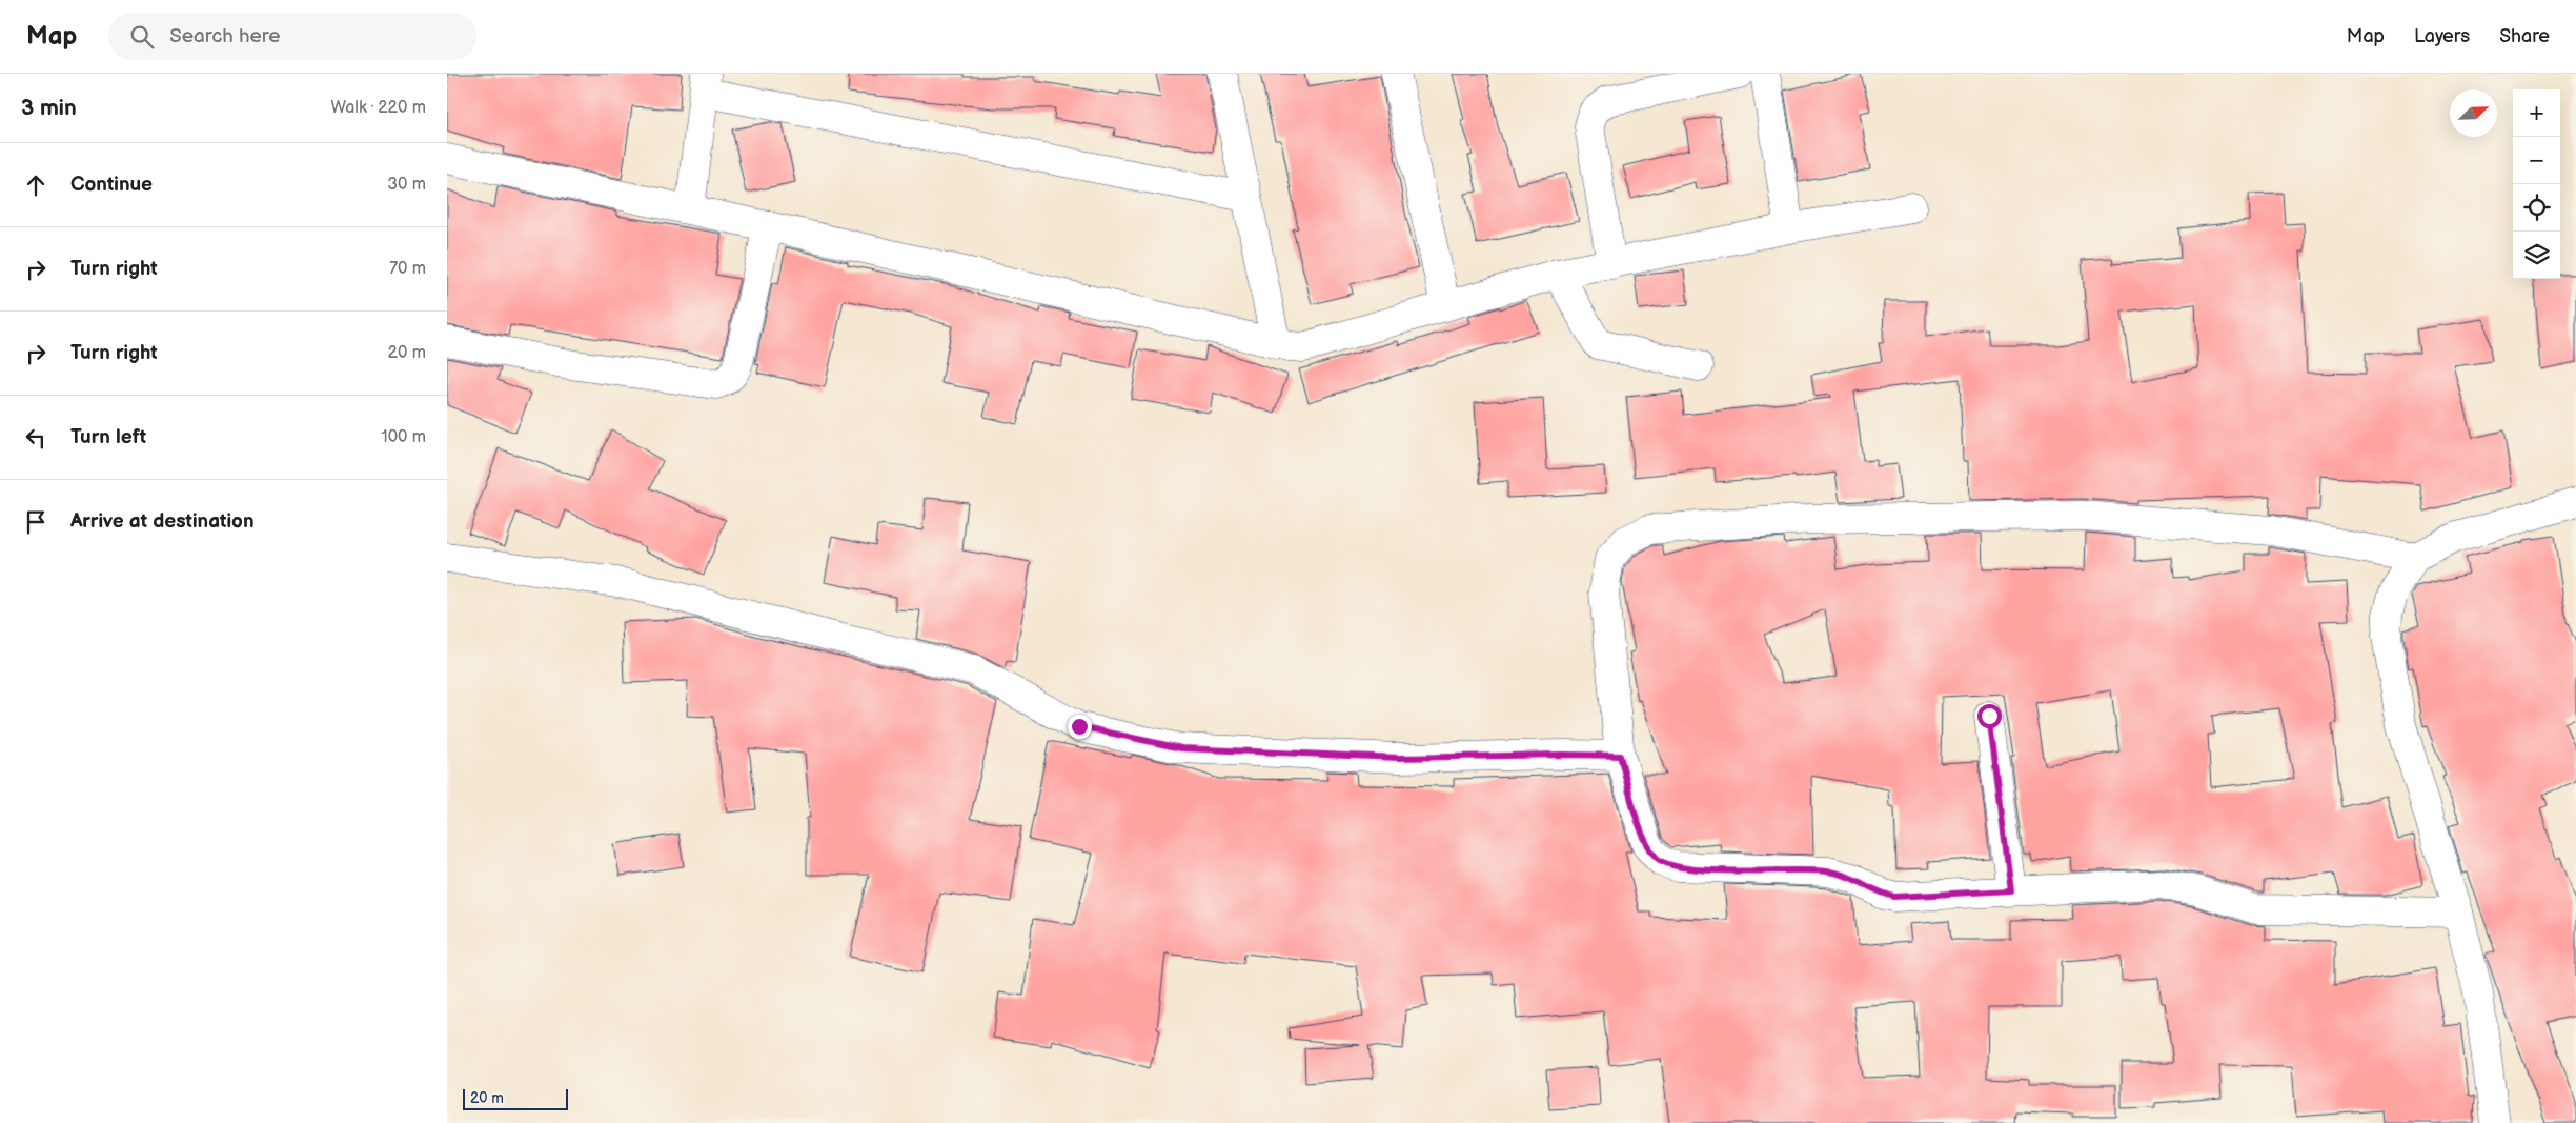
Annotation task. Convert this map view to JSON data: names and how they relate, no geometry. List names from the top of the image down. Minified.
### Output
{"scale_bar":"20 m","north":"top right","page":{"header":"Map","search":"Search here","nav":["Map","Layers","Share"],"heading":["3 min","Walk · 220 m"],"map_buttons":["+","−"],"list":[["Continue","30 m"],["Turn right","70 m"],["Turn right","20 m"],["Turn left","100 m"],"Arrive at destination"],"scale":"20 m"}}
